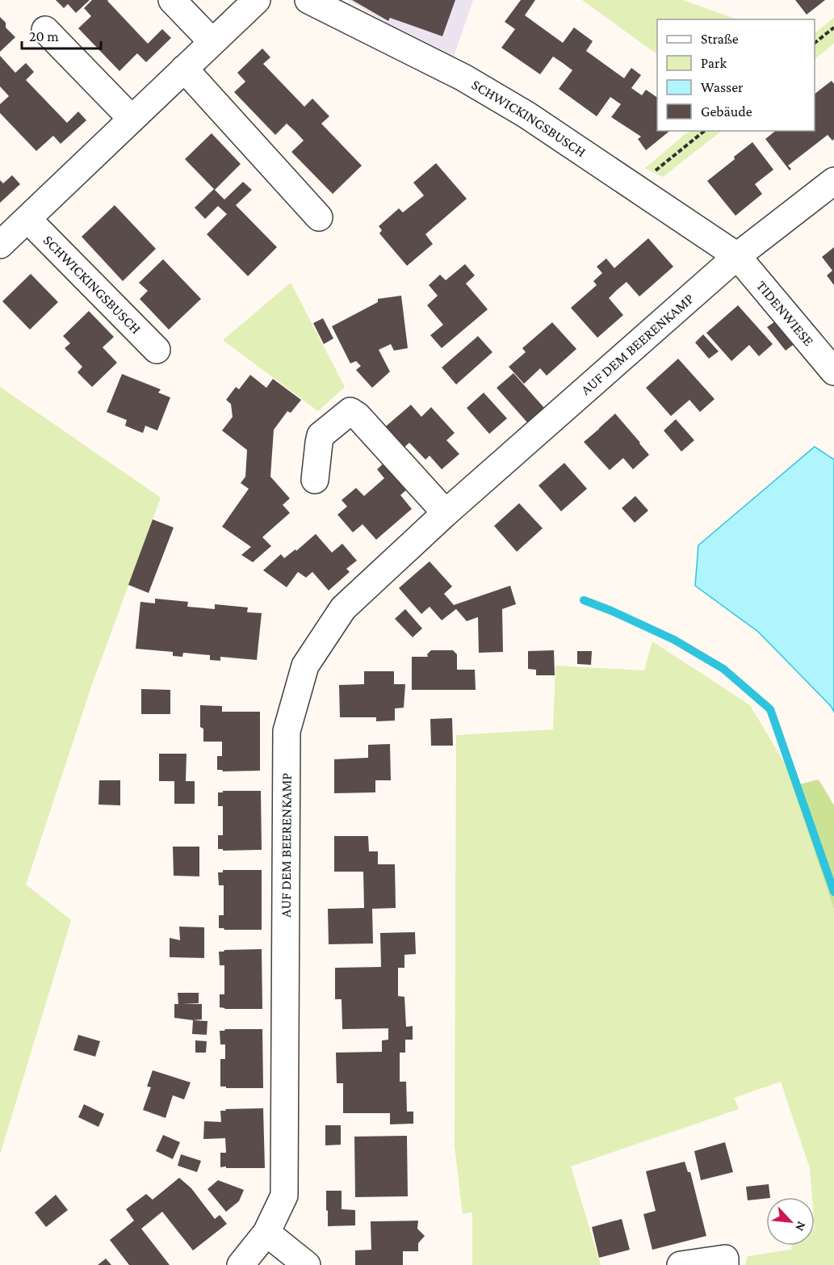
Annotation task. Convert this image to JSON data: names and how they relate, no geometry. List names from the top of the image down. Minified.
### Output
{"streets":{"street":["SCHWICKINGSBUSCH","TIDENWIESE","AUF DEM BEERENKAMP"]},"crossings":[["SCHWICKINGSBUSCH","TIDENWIESE"],["SCHWICKINGSBUSCH","AUF DEM BEERENKAMP"],["TIDENWIESE","AUF DEM BEERENKAMP"]],"legend":["Straße","Park","Wasser","Gebäude"],"scale_bar":"20 m","north":"bottom right"}
